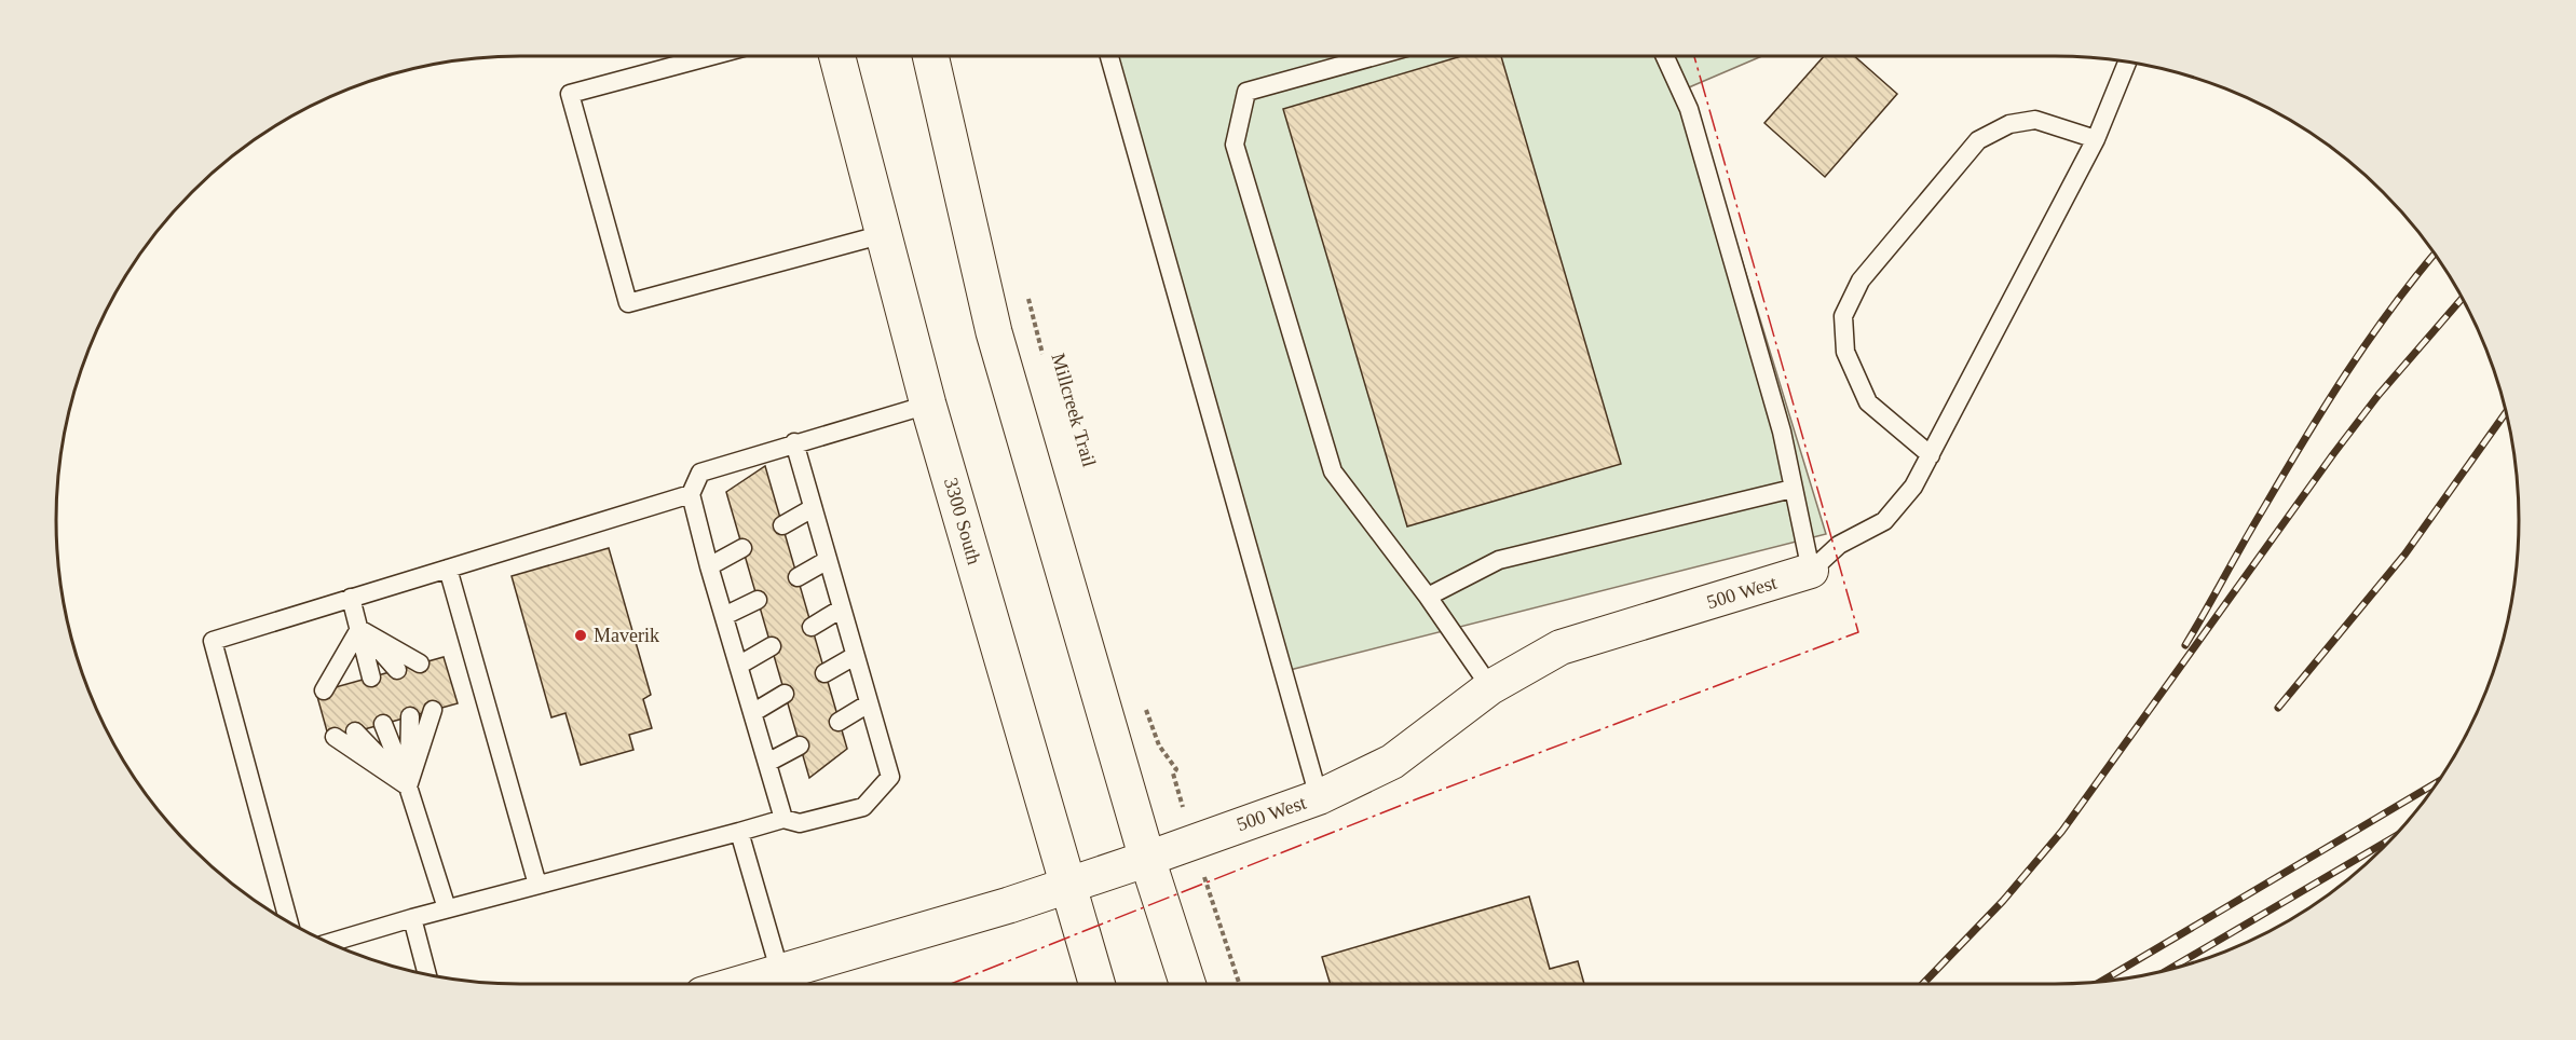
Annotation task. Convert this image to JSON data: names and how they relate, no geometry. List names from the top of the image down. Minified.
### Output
{"streets":{"main road":["3300 South","500 West"],"path":["Millcreek Trail"]},"crossings":[["3300 South","500 West"]],"places":["Maverik"]}
